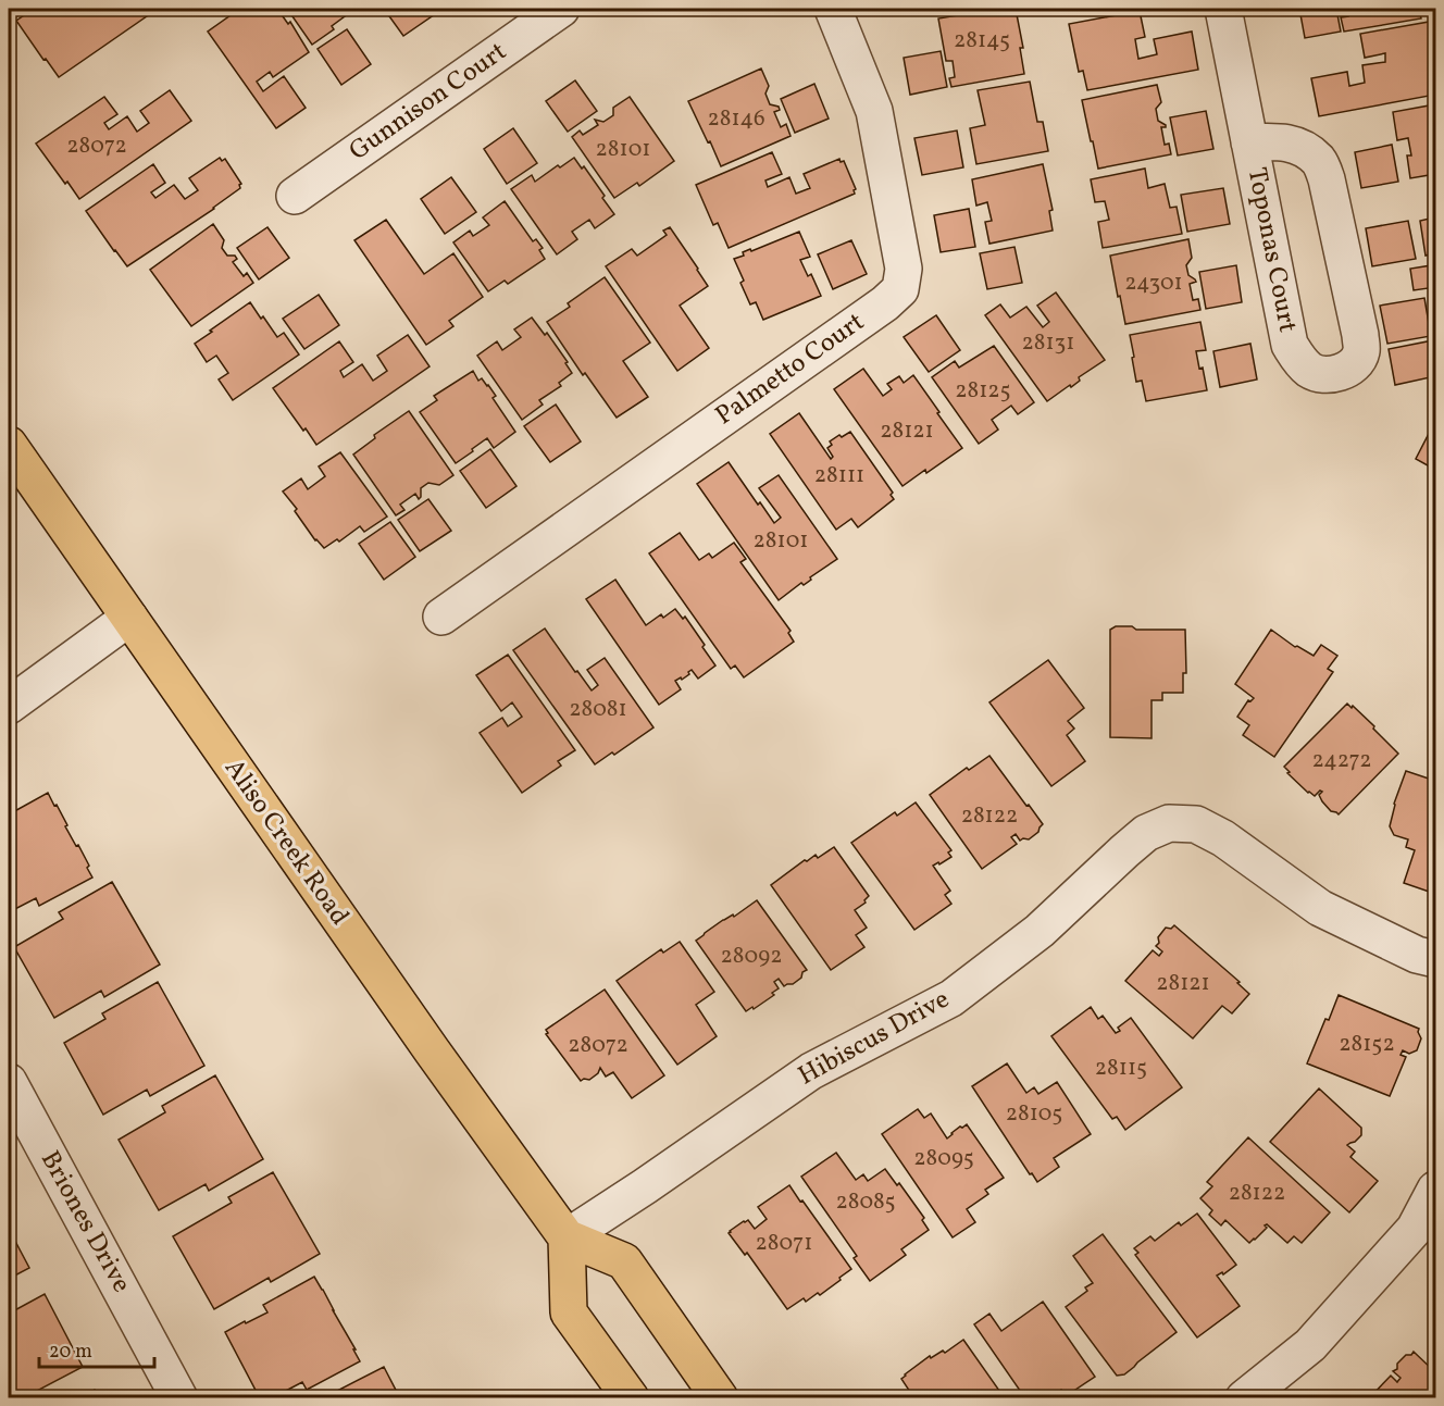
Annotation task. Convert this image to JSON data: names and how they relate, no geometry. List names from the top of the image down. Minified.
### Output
{"streets":{"main road":["Aliso Creek Road"],"street":["Gunnison Court","Toponas Court","Palmetto Court","Hibiscus Drive","Briones Drive"]},"crossings":[["Aliso Creek Road","Hibiscus Drive"]],"house_numbers":["28145","28146","28072","28101","24301","28131","28125","28121","28111","28101","28081","24272","28122","28092","28121","28152","28072","28115","28105","28095","28122","28085","28071"],"scale_bar":"20 m"}
